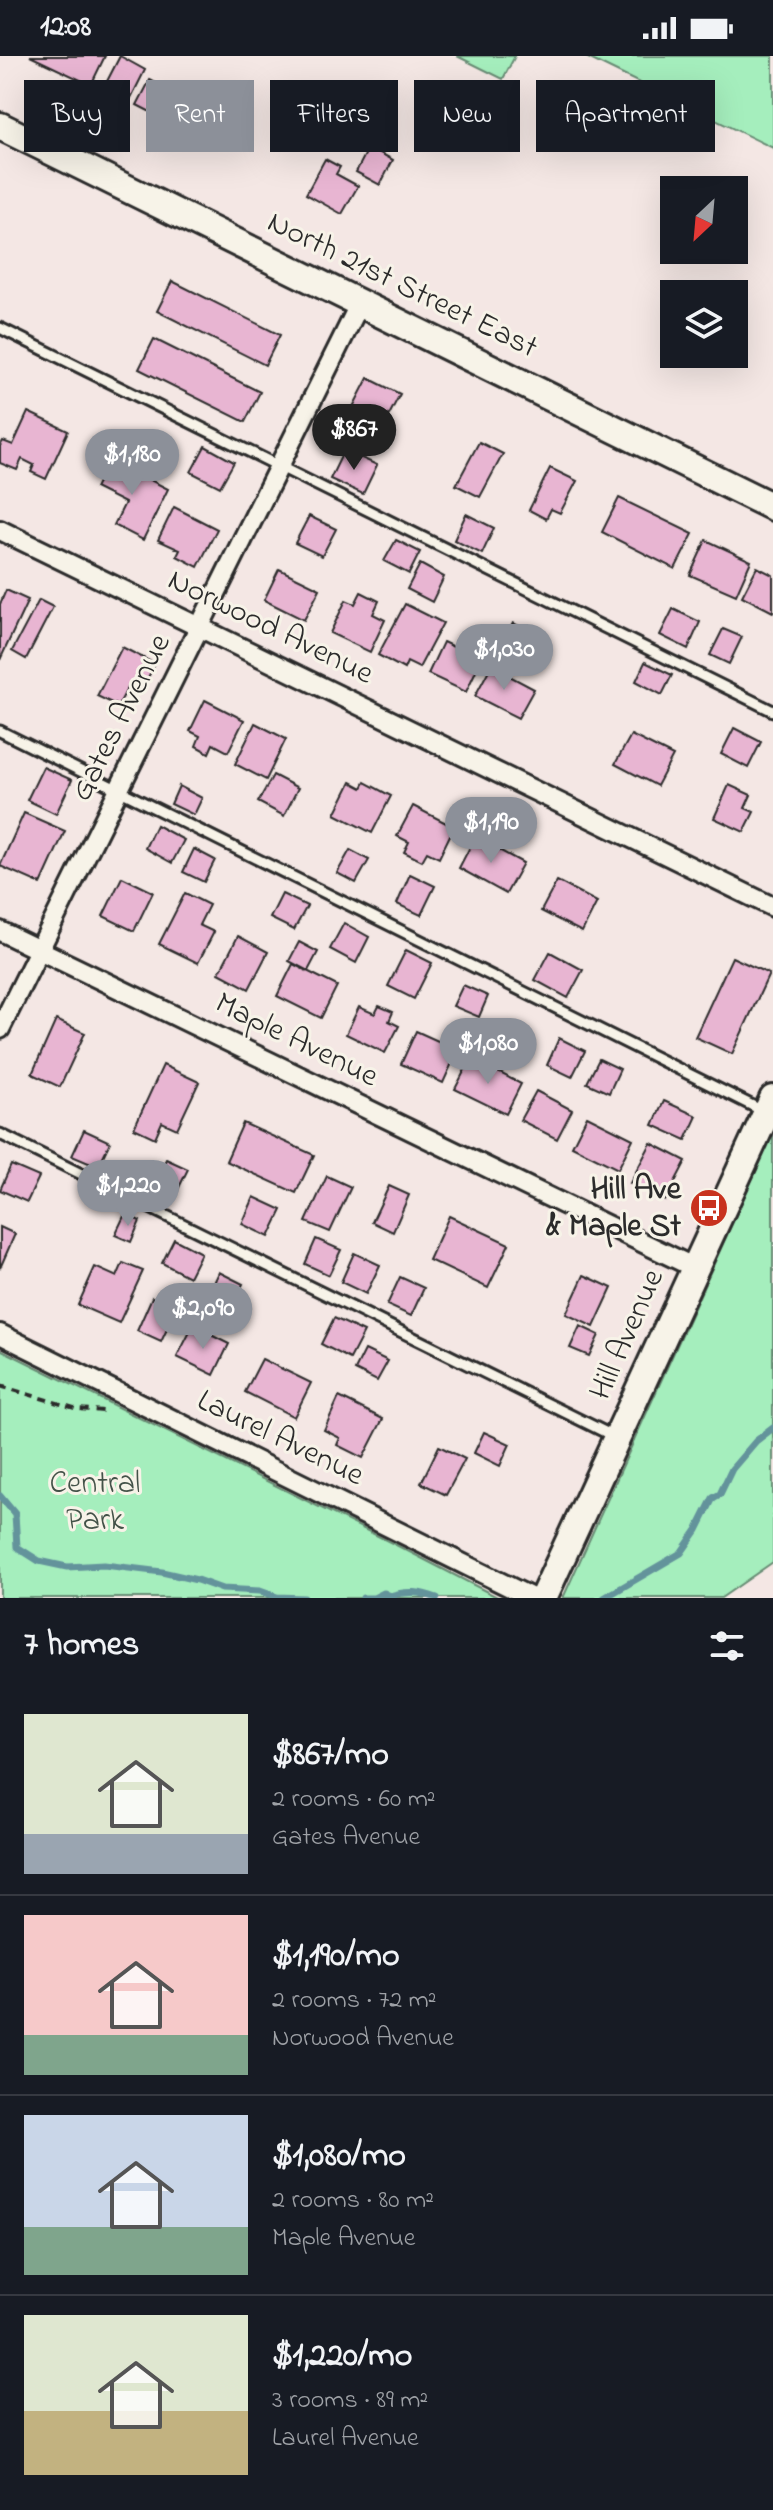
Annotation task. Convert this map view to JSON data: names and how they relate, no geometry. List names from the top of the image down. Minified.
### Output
{"streets":{"street":["North 21st Street East","Norwood Avenue","Gates Avenue","Maple Avenue","Hill Avenue","Laurel Avenue"]},"crossings":[["North 21st Street East","Gates Avenue"],["Norwood Avenue","Gates Avenue"],["Gates Avenue","Maple Avenue"],["Maple Avenue","Hill Avenue"]],"parks":["Central Park"],"places":{"bus stop":["Hill Ave & Maple St"]},"north":"bottom left","page":{"status":"12:08","chip":["Buy","Rent","Filters","New","Apartment"],"price":["$867","$1,180","$1,030","$1,190","$1,080","$1,220","$2,090"],"heading":"7 homes","list":[{"name":"$867/mo","note":"2 rooms · 60 m² · Gates Avenue"},{"name":"$1,190/mo","note":"2 rooms · 72 m² · Norwood Avenue"},{"name":"$1,080/mo","note":"2 rooms · 80 m² · Maple Avenue"},{"name":"$1,220/mo","note":"3 rooms · 89 m² · Laurel Avenue"}]}}
